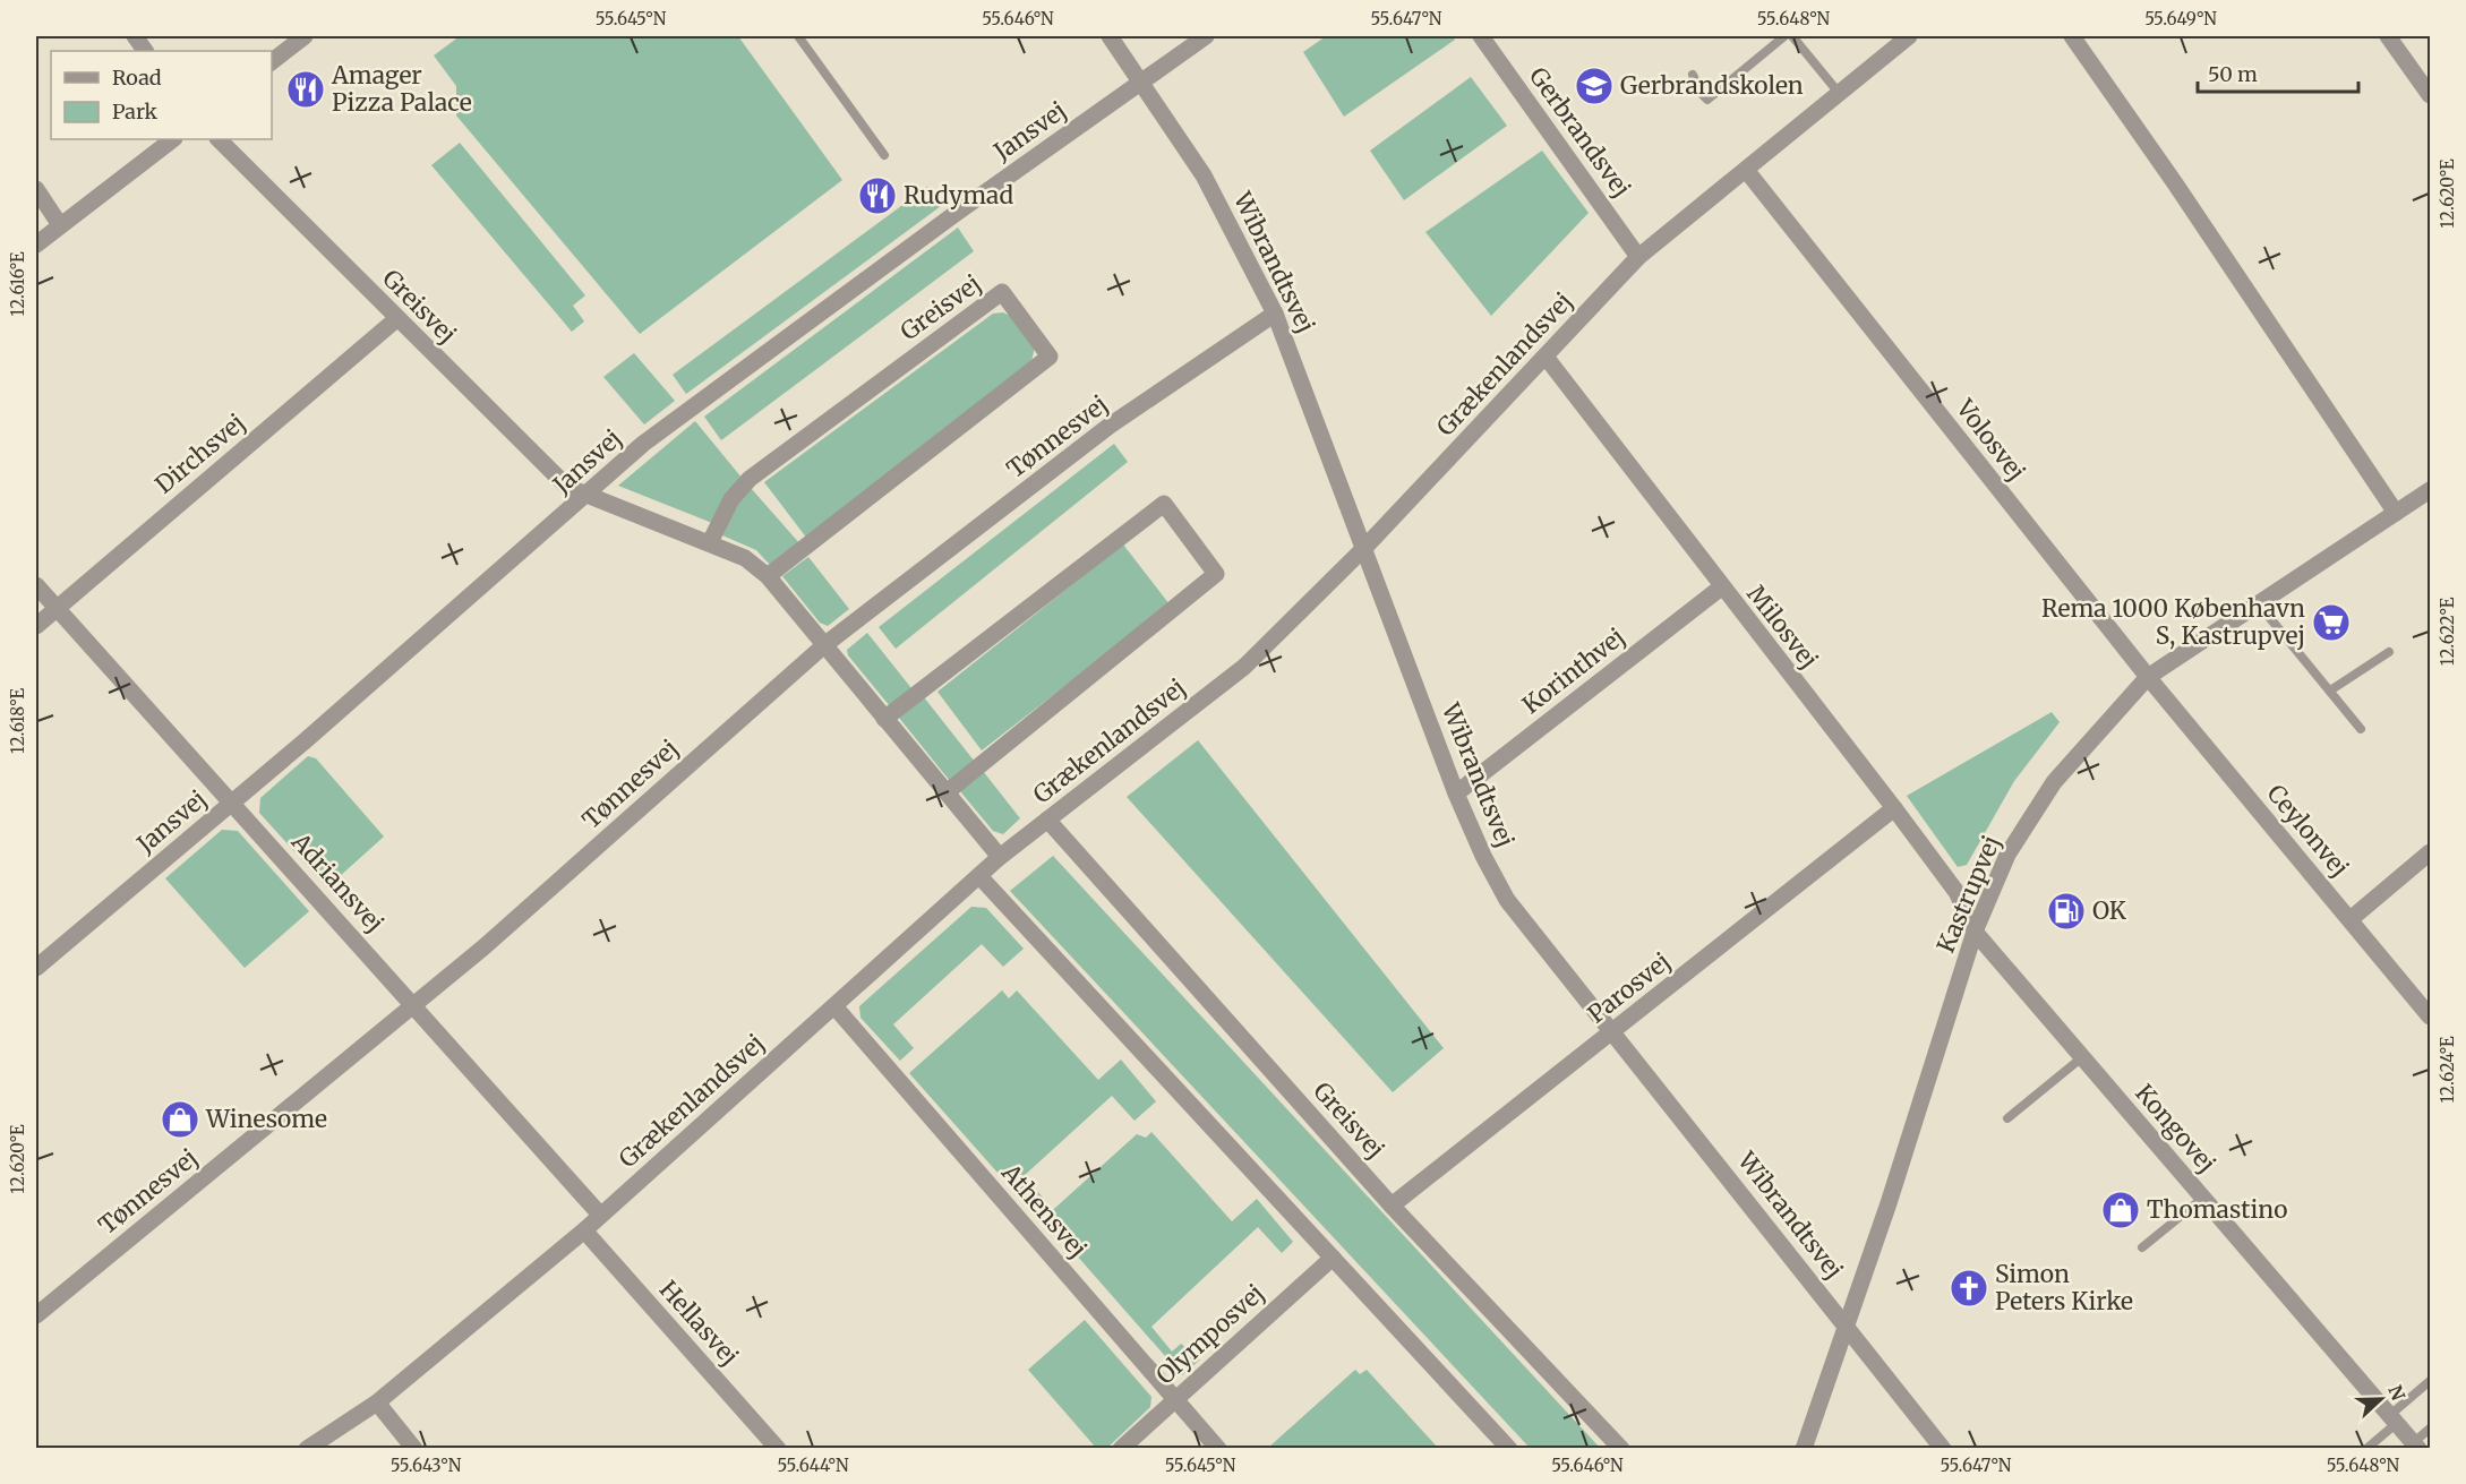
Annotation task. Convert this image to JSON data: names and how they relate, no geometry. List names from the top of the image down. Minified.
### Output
{"streets":{"street":["Jansvej","Gerbrandsvej","Wibrandtsvej","Greisvej","Grækenlandsvej","Tønnesvej","Volosvej","Dirchsvej","Milosvej","Korinthvej","Ceylonvej","Adriansvej","Kastrupvej","Parosvej","Kongovej","Athensvej","Hellasvej","Olymposvej"]},"crossings":[["Jansvej","Wibrandtsvej"],["Jansvej","Greisvej"],["Jansvej","Adriansvej"],["Gerbrandsvej","Grækenlandsvej"],["Wibrandtsvej","Grækenlandsvej"],["Wibrandtsvej","Tønnesvej"],["Wibrandtsvej","Korinthvej"],["Wibrandtsvej","Kastrupvej"],["Wibrandtsvej","Parosvej"],["Greisvej","Grækenlandsvej"],["Greisvej","Tønnesvej"],["Greisvej","Dirchsvej"],["Greisvej","Parosvej"],["Grækenlandsvej","Volosvej"],["Grækenlandsvej","Milosvej"],["Grækenlandsvej","Adriansvej"],["Grækenlandsvej","Athensvej"],["Grækenlandsvej","Hellasvej"],["Tønnesvej","Adriansvej"],["Volosvej","Ceylonvej"],["Volosvej","Kastrupvej"],["Dirchsvej","Adriansvej"],["Milosvej","Korinthvej"],["Milosvej","Kastrupvej"],["Milosvej","Parosvej"],["Milosvej","Kongovej"],["Ceylonvej","Kastrupvej"],["Kastrupvej","Kongovej"],["Athensvej","Olymposvej"]],"places":{"school or university":["Gerbrandskolen"],"restaurant":["Amager Pizza Palace","Rudymad"],"supermarket":["Rema 1000 København S, Kastrupvej"],"fuel station":["OK"],"shop":["Winesome","Thomastino"],"church":["Simon Peters Kirke"]},"legend":["Road","Park"],"scale_bar":"50 m","north":"right","coordinates":["55.645°N","55.646°N","55.647°N","55.648°N","55.649°N","12.620°E","12.616°E","12.622°E","12.618°E","12.624°E","55.643°N","55.644°N"]}
